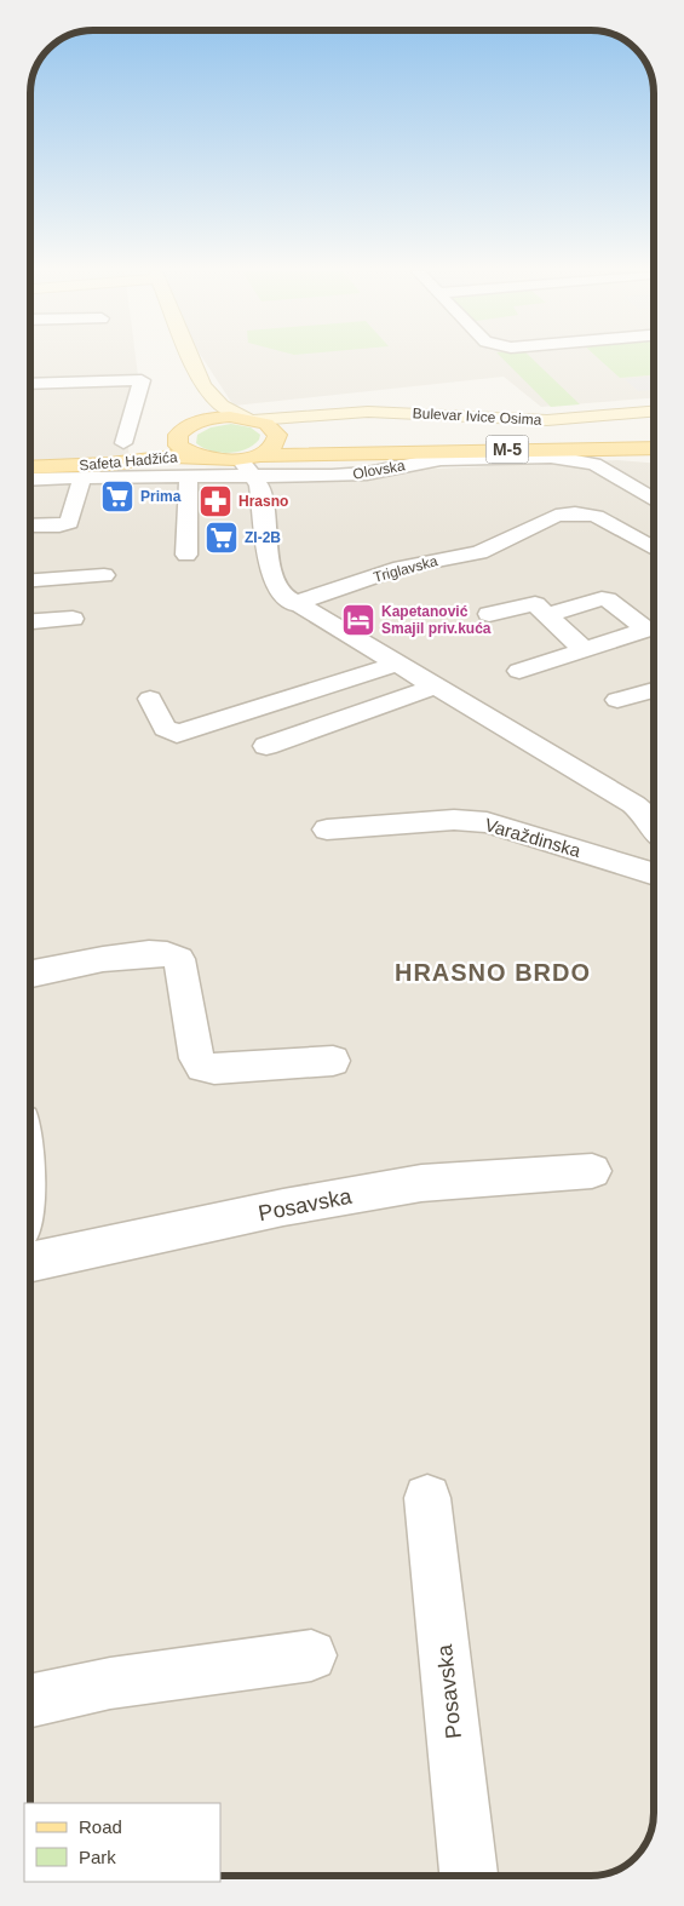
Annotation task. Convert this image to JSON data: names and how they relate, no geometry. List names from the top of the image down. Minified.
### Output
{"streets":{"main road":["Bulevar Ivice Osima","M-5","Safeta Hadžića"],"street":["Olovska","Triglavska","Varaždinska","Posavska"]},"crossings":[["Bulevar Ivice Osima","M-5"],["M-5","Safeta Hadžića"]],"districts":["HRASNO BRDO"],"places":{"supermarket":["Prima","ZI-2B"],"pharmacy":["Hrasno"],"hotel":["Kapetanović Smajil priv.kuća"]},"legend":["Road","Park"]}
